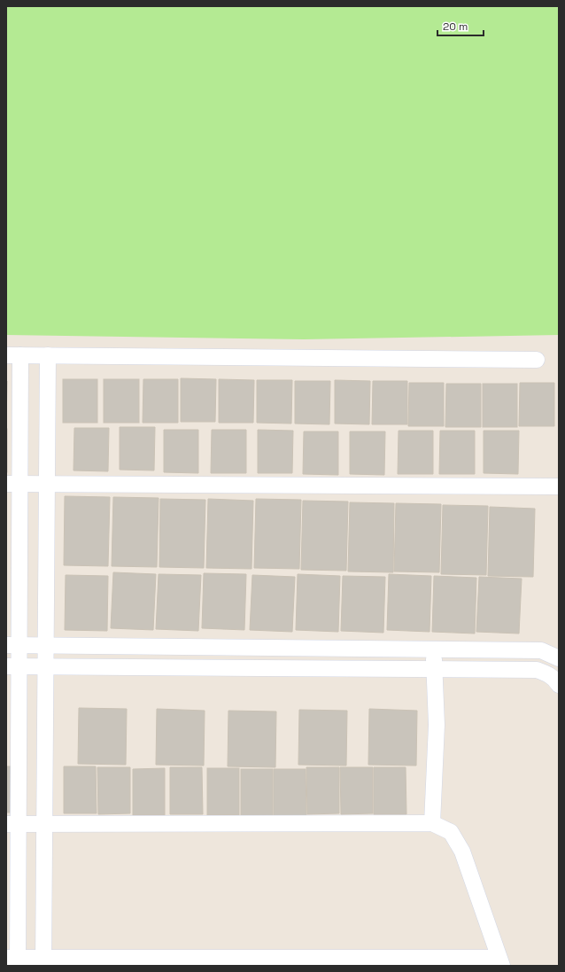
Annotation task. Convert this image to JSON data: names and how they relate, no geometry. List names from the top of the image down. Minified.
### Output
{"scale_bar":"20 m"}
